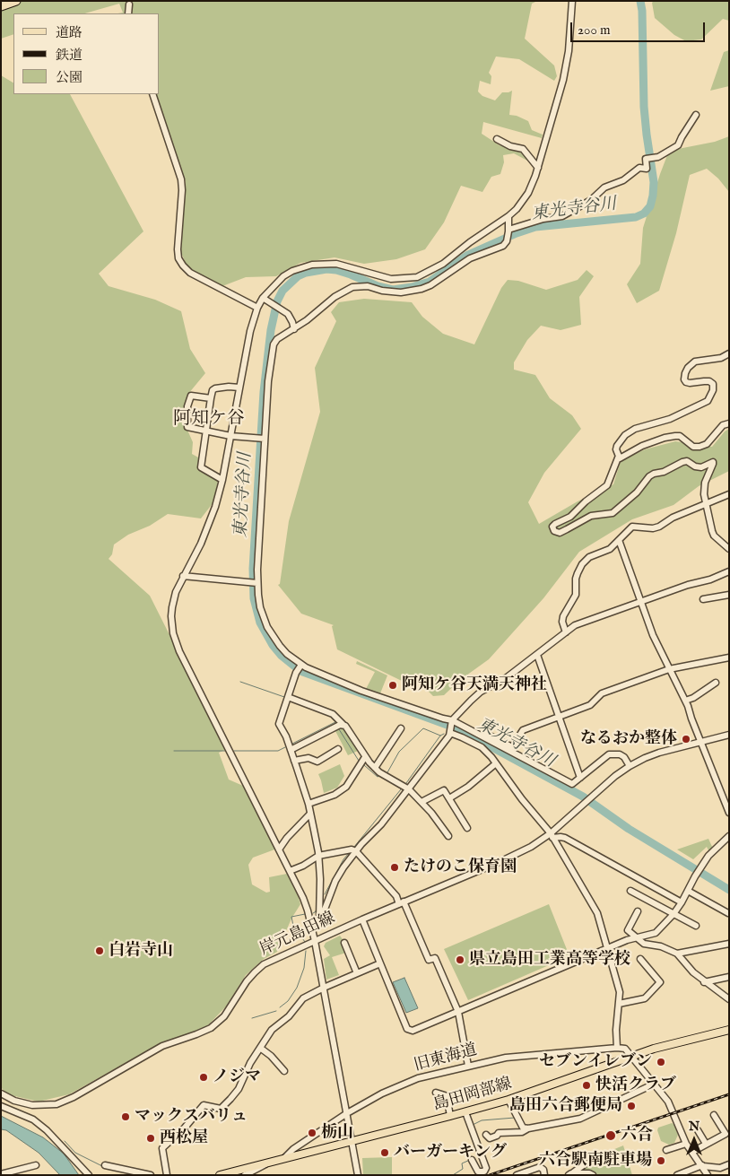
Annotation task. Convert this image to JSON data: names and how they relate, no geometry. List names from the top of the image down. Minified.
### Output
{"streets":{"main road":["島田岡部線"],"street":["岸元島田線","旧東海道"]},"crossings":[["旧東海道","島田岡部線"]],"districts":["阿知ケ谷"],"water":["東光寺谷川"],"places":["阿知ケ谷天満天神社","なるおか整体","たけのこ保育園","白岩寺山","県立島田工業高等学校","セブンイレブン","ノジマ","快活クラブ","島田六合郵便局","マックスバリュ","栃山","六合","西松屋","バーガーキング","六合駅南駐車場"],"legend":["道路","鉄道","公園"],"scale_bar":"200 m","north":"top"}
